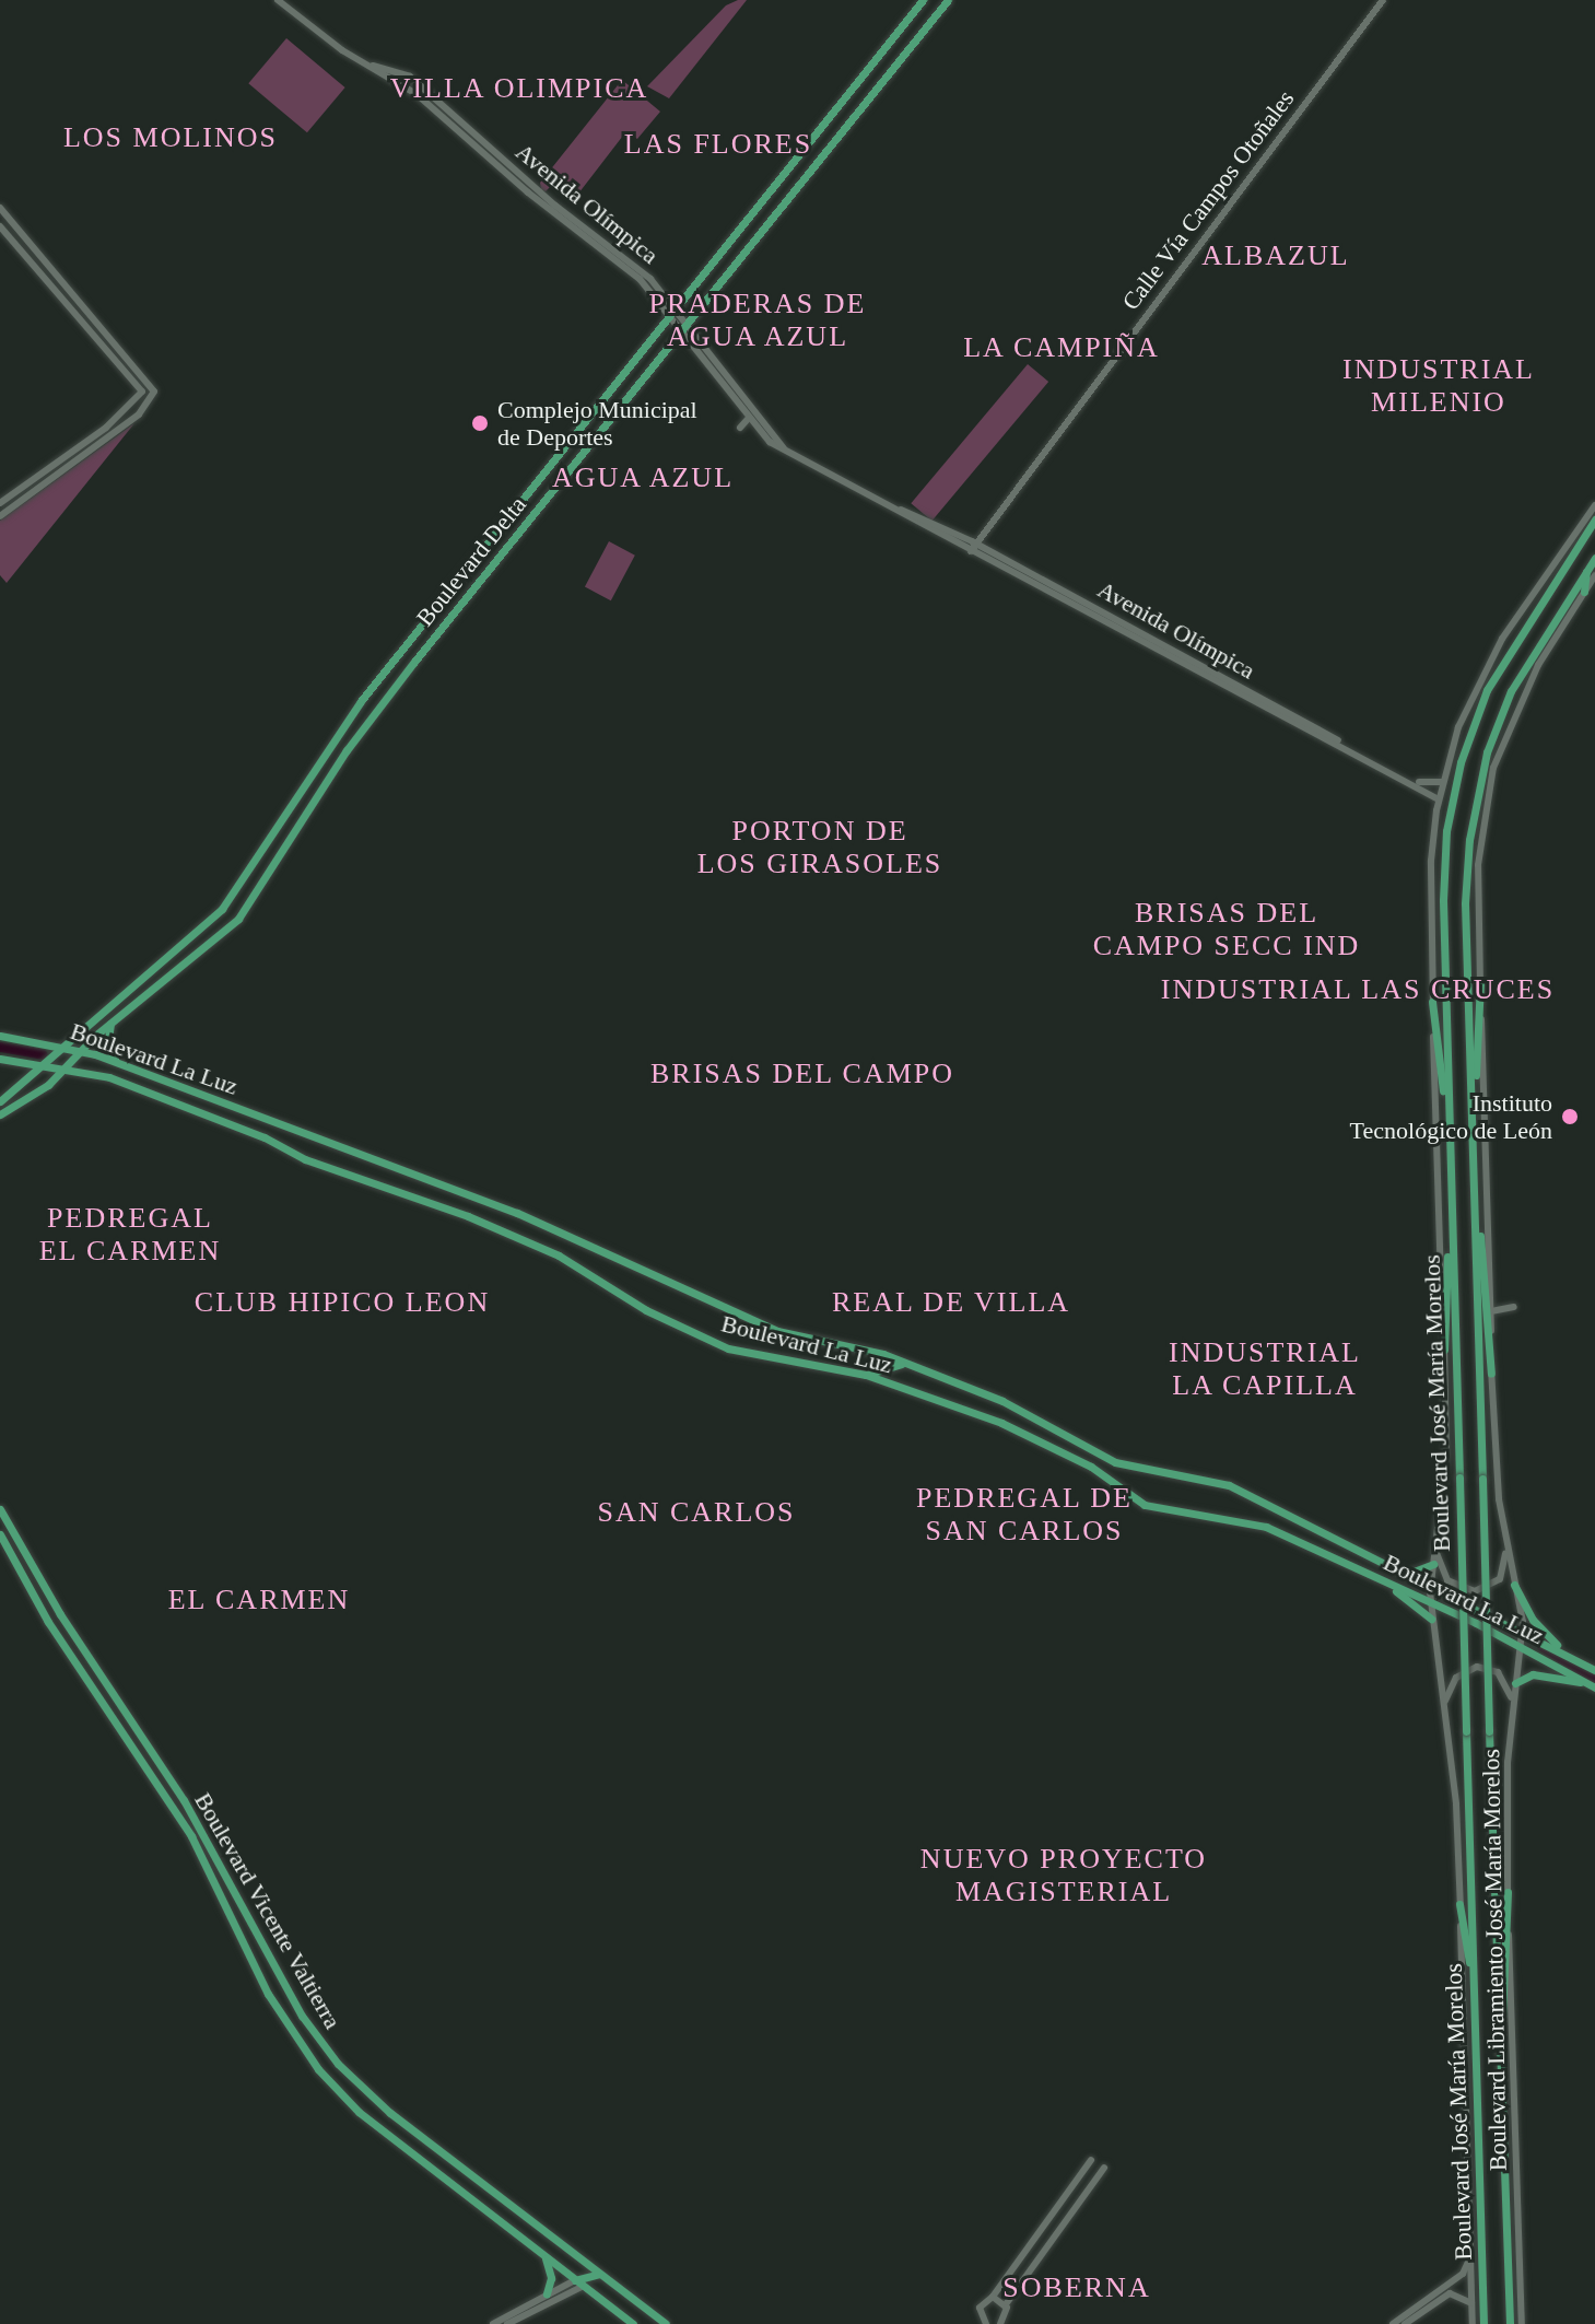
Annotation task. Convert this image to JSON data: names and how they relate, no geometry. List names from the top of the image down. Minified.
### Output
{"streets":{"main road":["Boulevard Delta","Boulevard La Luz","Boulevard José María Morelos","Boulevard Vicente Valtierra"],"street":["Calle Vía Campos Otoñales","Avenida Olímpica","Boulevard Libramiento José María Morelos"]},"crossings":[["Calle Vía Campos Otoñales","Avenida Olímpica"],["Avenida Olímpica","Boulevard Delta"],["Avenida Olímpica","Boulevard Libramiento José María Morelos"],["Boulevard Delta","Boulevard La Luz"],["Boulevard La Luz","Boulevard Libramiento José María Morelos"]],"districts":["VILLA OLIMPICA","LOS MOLINOS","LAS FLORES","ALBAZUL","PRADERAS DE AGUA AZUL","LA CAMPIÑA","INDUSTRIAL MILENIO","AGUA AZUL","PORTON DE LOS GIRASOLES","BRISAS DEL CAMPO SECC IND","INDUSTRIAL LAS CRUCES","BRISAS DEL CAMPO","PEDREGAL EL CARMEN","CLUB HIPICO LEON","REAL DE VILLA","INDUSTRIAL LA CAPILLA","PEDREGAL DE SAN CARLOS","SAN CARLOS","EL CARMEN","NUEVO PROYECTO MAGISTERIAL","SOBERNA"],"places":["Complejo Municipal de Deportes","Instituto Tecnológico de León"]}
